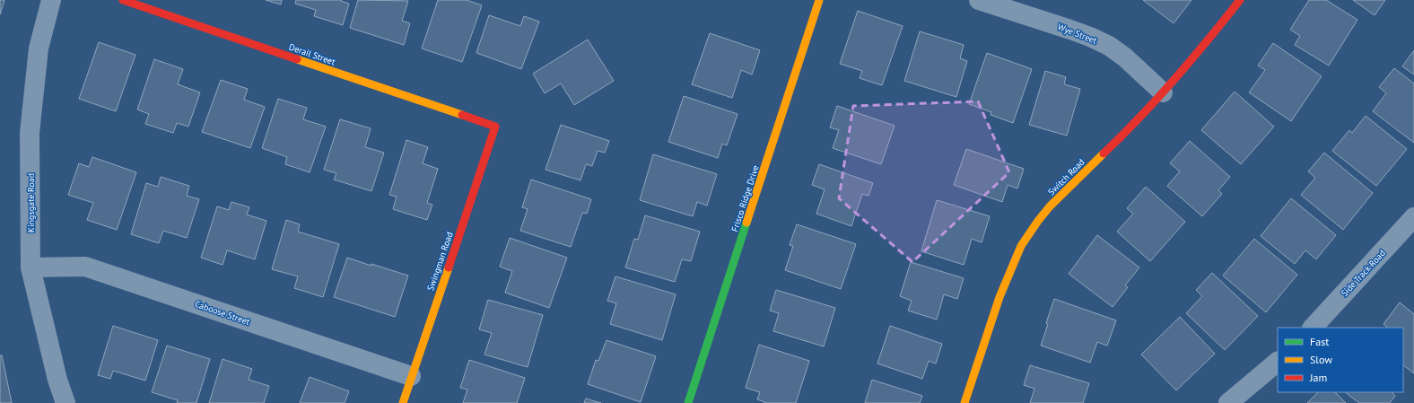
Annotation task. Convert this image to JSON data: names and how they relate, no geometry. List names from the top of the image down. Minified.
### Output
{"streets":{"street":["Wye Street","Derail Street","Switch Road","Frisco Ridge Drive","Kingsgate Road","Swingman Road","Side Track Road","Caboose Street"]},"crossings":[["Wye Street","Switch Road"],["Derail Street","Swingman Road"],["Kingsgate Road","Caboose Street"],["Swingman Road","Caboose Street"]],"legend":["Fast","Slow","Jam"]}
